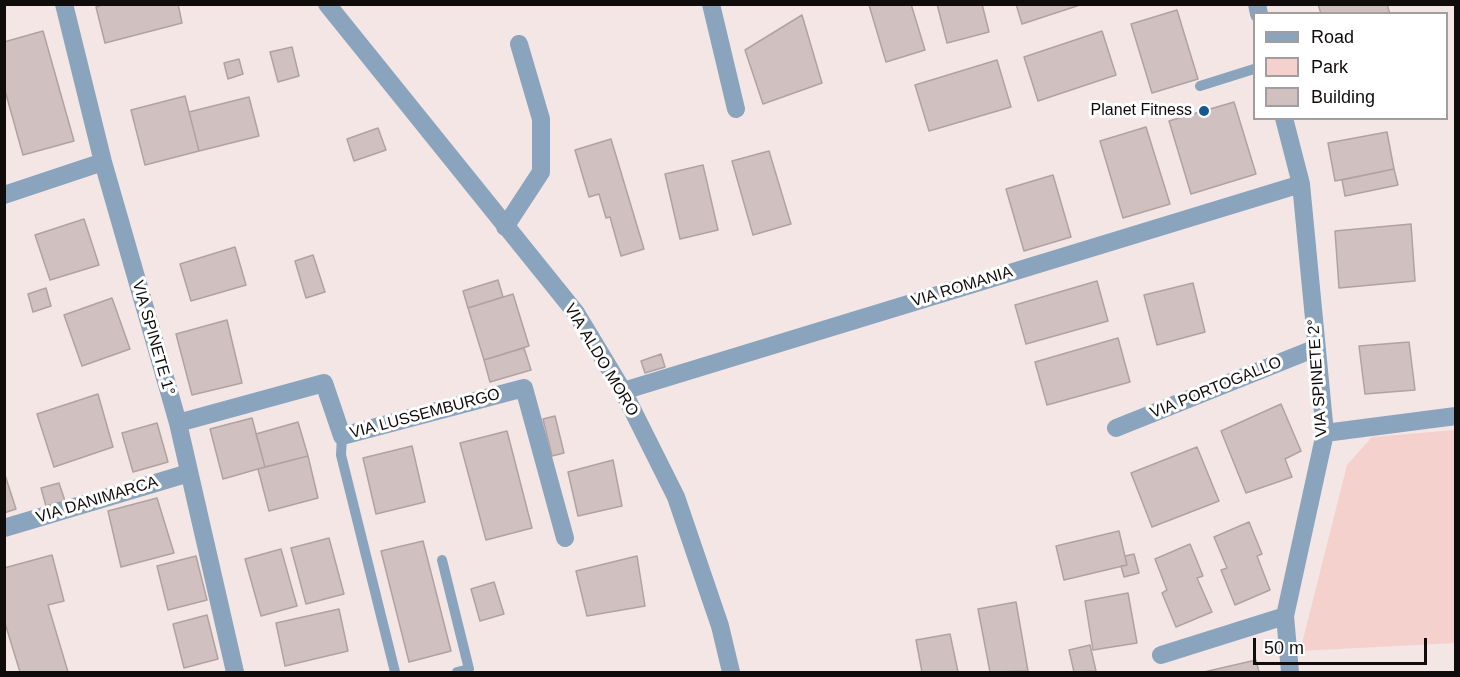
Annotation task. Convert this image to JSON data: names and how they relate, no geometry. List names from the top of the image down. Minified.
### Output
{"streets":{"street":["VIA ROMANIA","VIA SPINETE 1°","VIA ALDO MORO","VIA SPINETE 2°","VIA PORTOGALLO","VIA LUSSEMBURGO","VIA DANIMARCA"]},"crossings":[["VIA ROMANIA","VIA ALDO MORO"],["VIA ROMANIA","VIA SPINETE 2°"],["VIA SPINETE 1°","VIA LUSSEMBURGO"],["VIA SPINETE 1°","VIA DANIMARCA"],["VIA SPINETE 2°","VIA PORTOGALLO"]],"places":["Planet Fitness"],"legend":["Road","Park","Building"],"scale_bar":"50 m"}
